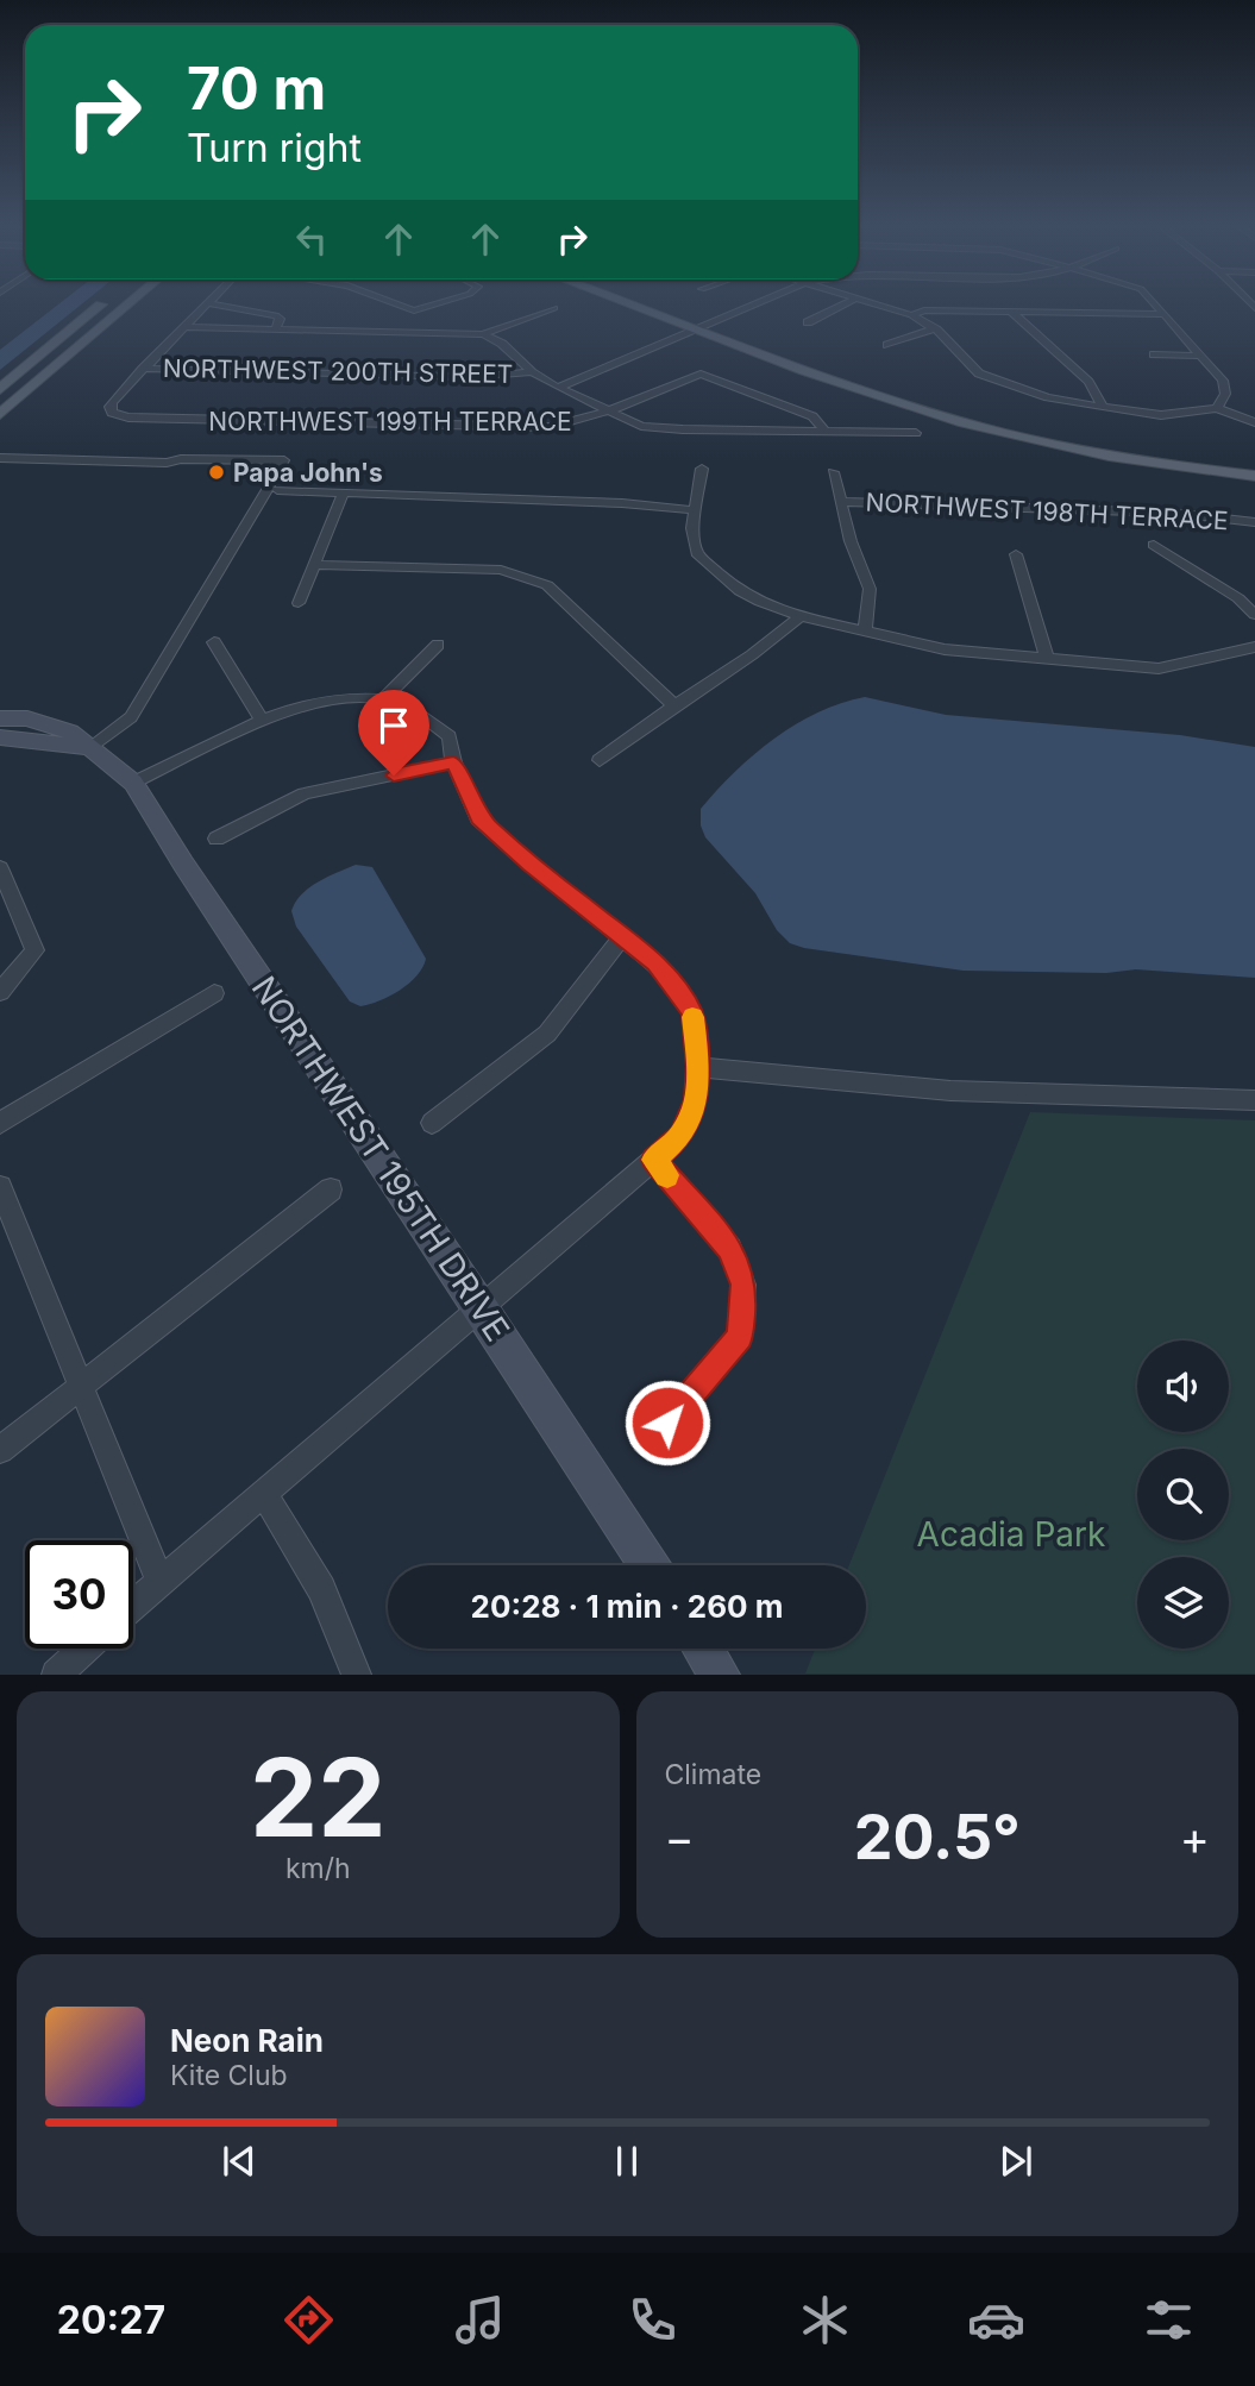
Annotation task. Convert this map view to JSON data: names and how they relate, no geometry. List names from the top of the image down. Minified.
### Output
{"streets":{"street":["NORTHWEST 200TH STREET","NORTHWEST 199TH TERRACE","NORTHWEST 198TH TERRACE","NORTHWEST 195TH DRIVE"]},"crossings":[["NORTHWEST 200TH STREET","NORTHWEST 199TH TERRACE"]],"parks":["Acadia Park"],"places":["Papa John's"],"page":{"turn":["70 m","Turn right"],"limit":"30","trip":"20:28 · 1 min · 260 m","tile":[["22","km/h"],"Climate"],"heat":["−","20.5°","+"],"song":["Neon Rain","Kite Club"],"tabs":"20:27"}}
